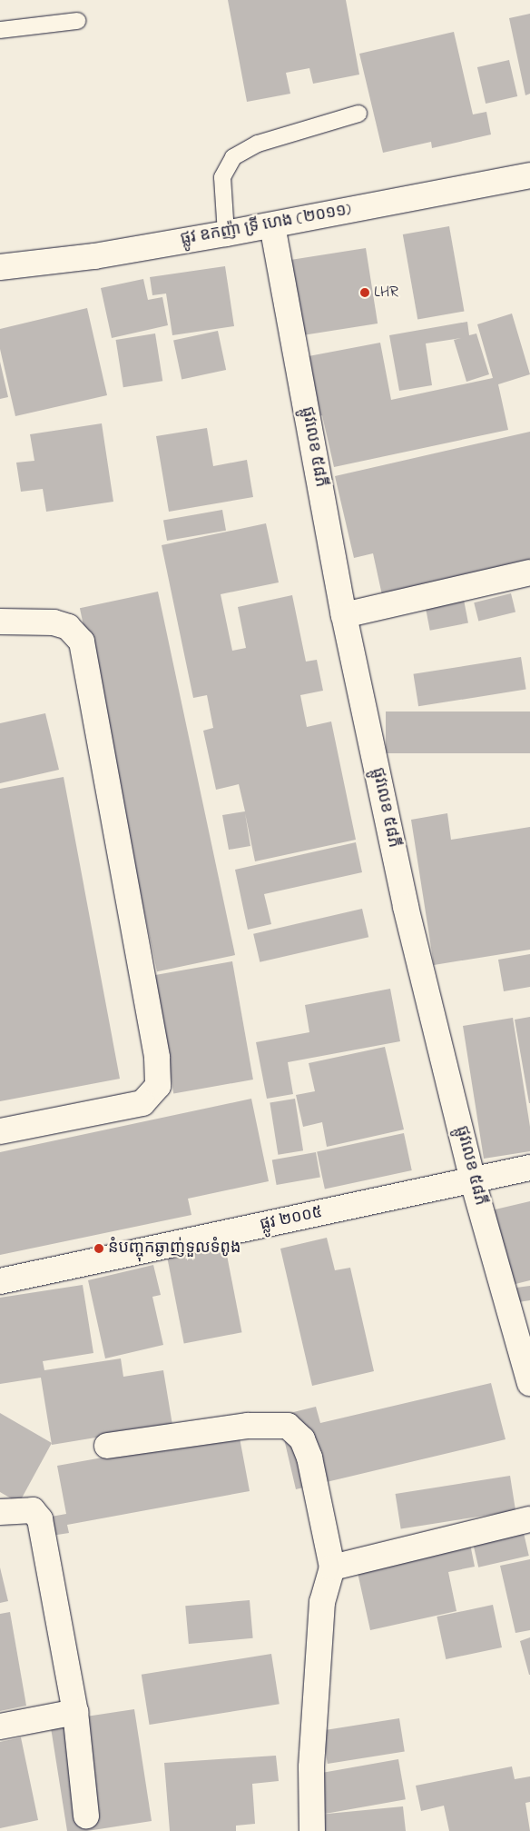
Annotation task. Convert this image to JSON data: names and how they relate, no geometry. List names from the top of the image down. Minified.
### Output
{"streets":{"street":["ផ្លូវ ឧកញ៉ា ទ្រី ហេង (២០១១)","ផ្លូវលេខ ៥៨ភី","ផ្លូវ ២០០៥"]},"crossings":[["ផ្លូវ ឧកញ៉ា ទ្រី ហេង (២០១១)","ផ្លូវលេខ ៥៨ភី"],["ផ្លូវលេខ ៥៨ភី","ផ្លូវ ២០០៥"]],"places":["LHR","នំបញ្ចុកឆ្ងាញ់ទួលទំពូង"]}
